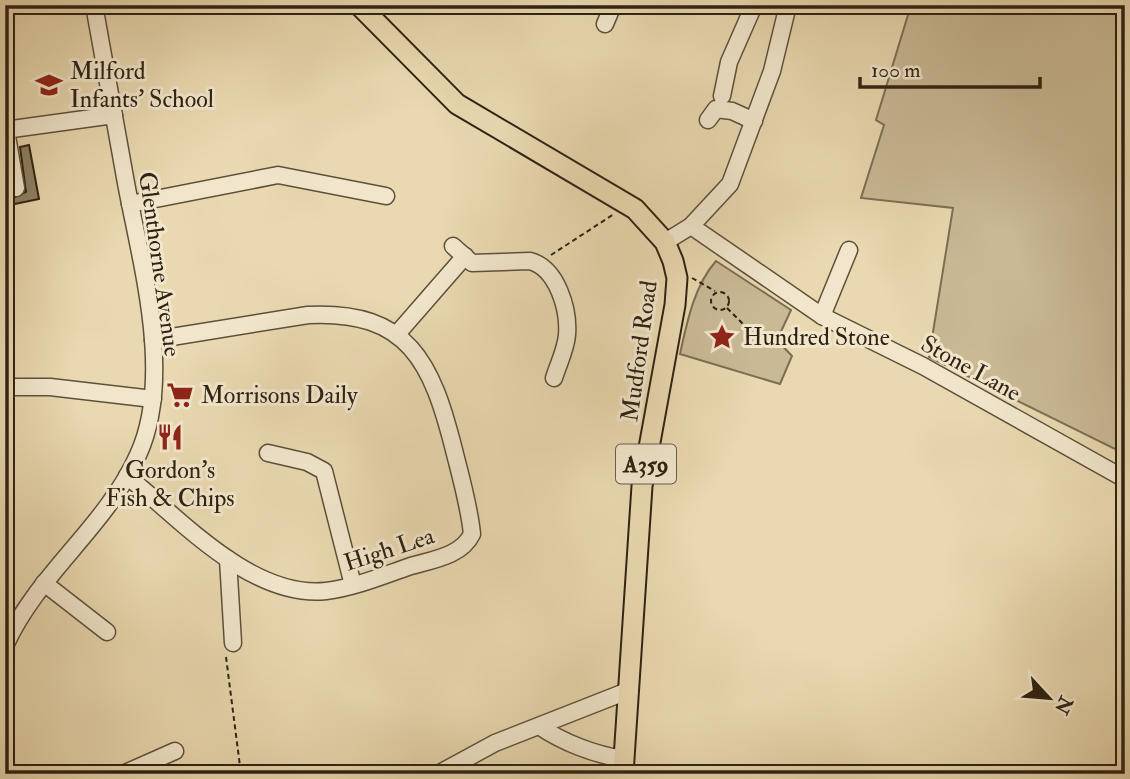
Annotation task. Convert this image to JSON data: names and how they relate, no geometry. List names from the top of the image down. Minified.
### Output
{"streets":{"main road":["Mudford Road","A359"],"street":["Glenthorne Avenue","Stone Lane","High Lea"]},"crossings":[["Glenthorne Avenue","High Lea"]],"places":{"school or university":["Milford Infants' School"],"place":["Hundred Stone"],"supermarket":["Morrisons Daily"],"restaurant":["Gordon's Fish & Chips"]},"scale_bar":"100 m","north":"bottom right"}
